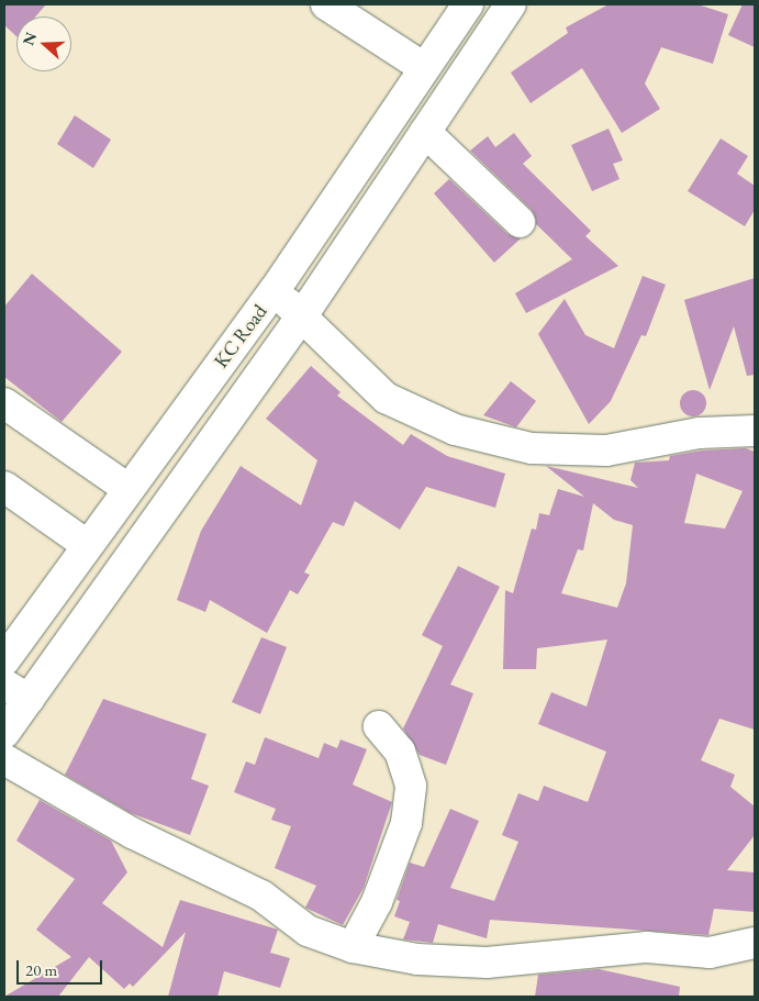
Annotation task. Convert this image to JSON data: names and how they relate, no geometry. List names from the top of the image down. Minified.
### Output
{"streets":{"street":["KC Road"]},"scale_bar":"20 m","north":"left"}
